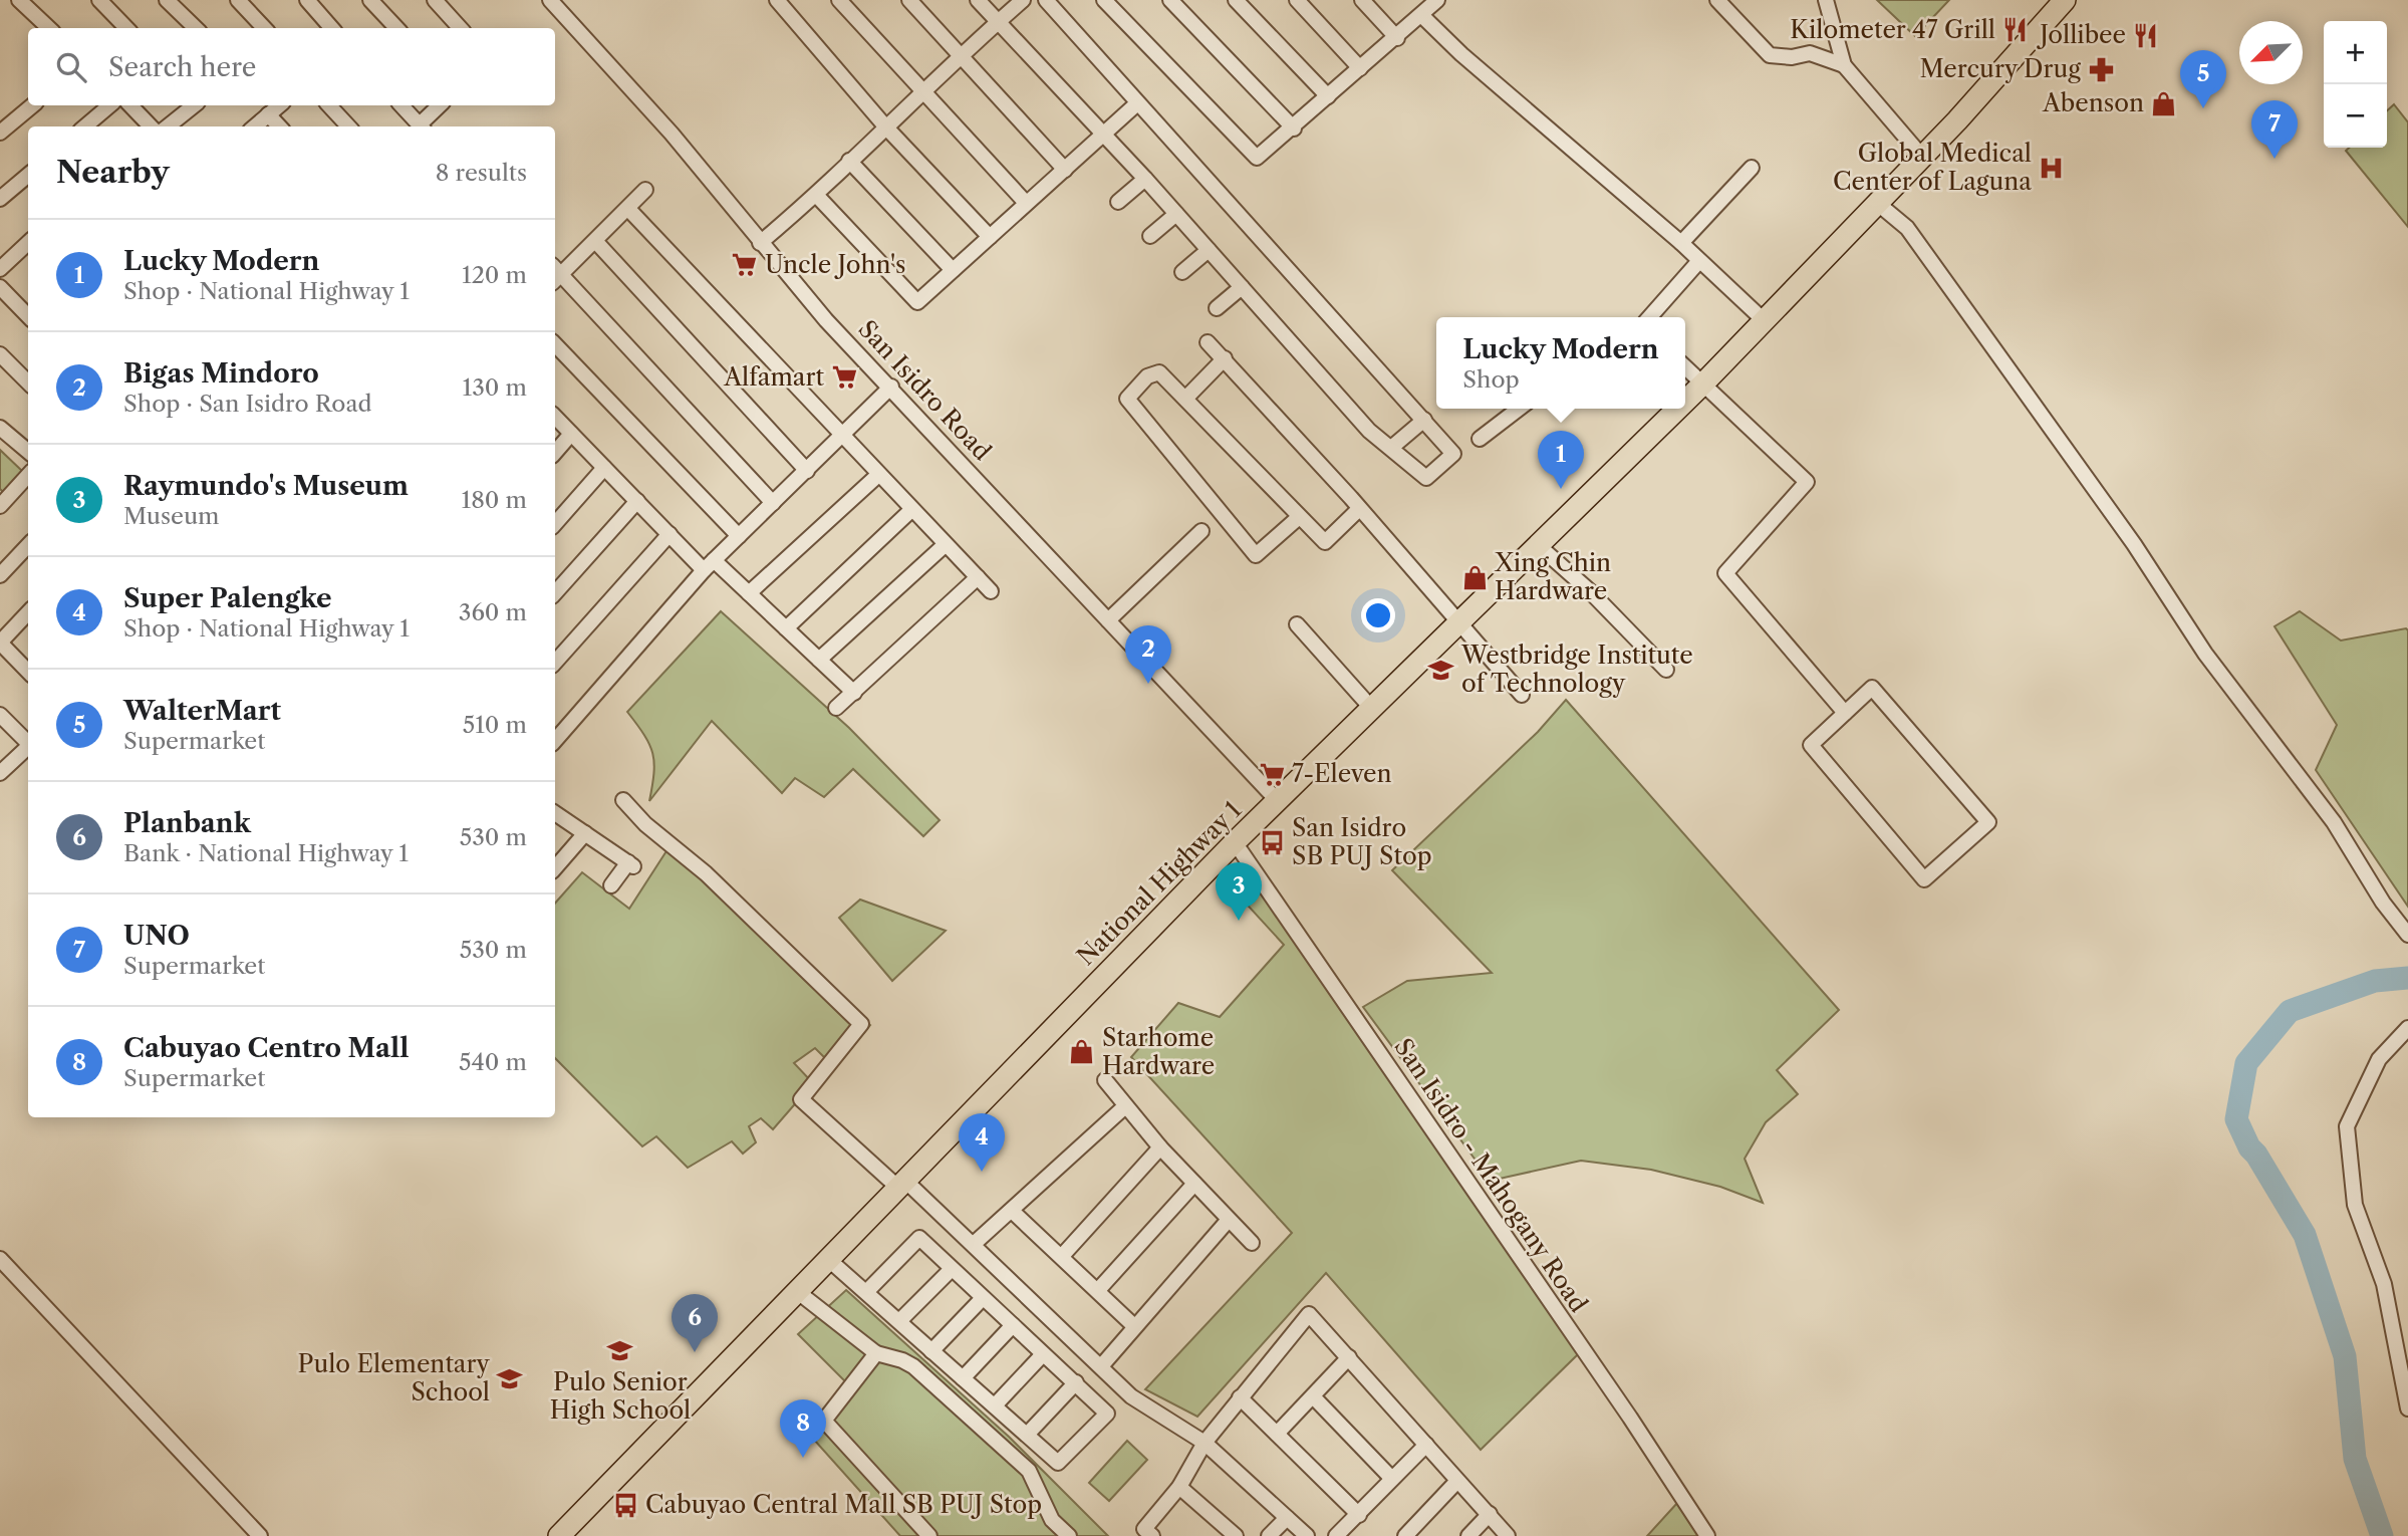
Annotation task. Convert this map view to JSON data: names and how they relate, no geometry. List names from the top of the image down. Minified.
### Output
{"streets":{"highway":["National Highway 1"],"street":["San Isidro Road","San Isidro - Mahogany Road"]},"crossings":[["San Isidro Road","National Highway 1"],["National Highway 1","San Isidro - Mahogany Road"]],"places":{"restaurant":["Kilometer 47 Grill","Jollibee"],"pharmacy":["Mercury Drug"],"shop":["Abenson","Xing Chin Hardware","Starhome Hardware"],"hospital":["Global Medical Center of Laguna"],"supermarket":["Uncle John's","Alfamart","7-Eleven"],"school or university":["Westbridge Institute of Technology","Pulo Senior High School","Pulo Elementary School"],"bus stop":["San Isidro SB PUJ Stop","Cabuyao Central Mall SB PUJ Stop"]},"north":"bottom left","page":{"map_buttons":["+","−"],"search":"Search here","pins":["5","7","1","2","3","4","6","8"],"heading":["Nearby","8 results"],"list":[{"mark":"1","name":"Lucky Modern","note":"Shop · National Highway 1","value":"120 m"},{"mark":"2","name":"Bigas Mindoro","note":"Shop · San Isidro Road","value":"130 m"},{"mark":"3","name":"Raymundo's Museum","note":"Museum","value":"180 m"},{"mark":"4","name":"Super Palengke","note":"Shop · National Highway 1","value":"360 m"},{"mark":"5","name":"WalterMart","note":"Supermarket","value":"510 m"},{"mark":"6","name":"Planbank","note":"Bank · National Highway 1","value":"530 m"},{"mark":"7","name":"UNO","note":"Supermarket","value":"530 m"},{"mark":"8","name":"Cabuyao Centro Mall","note":"Supermarket","value":"540 m"}],"popup":["Lucky Modern","Shop"]}}
